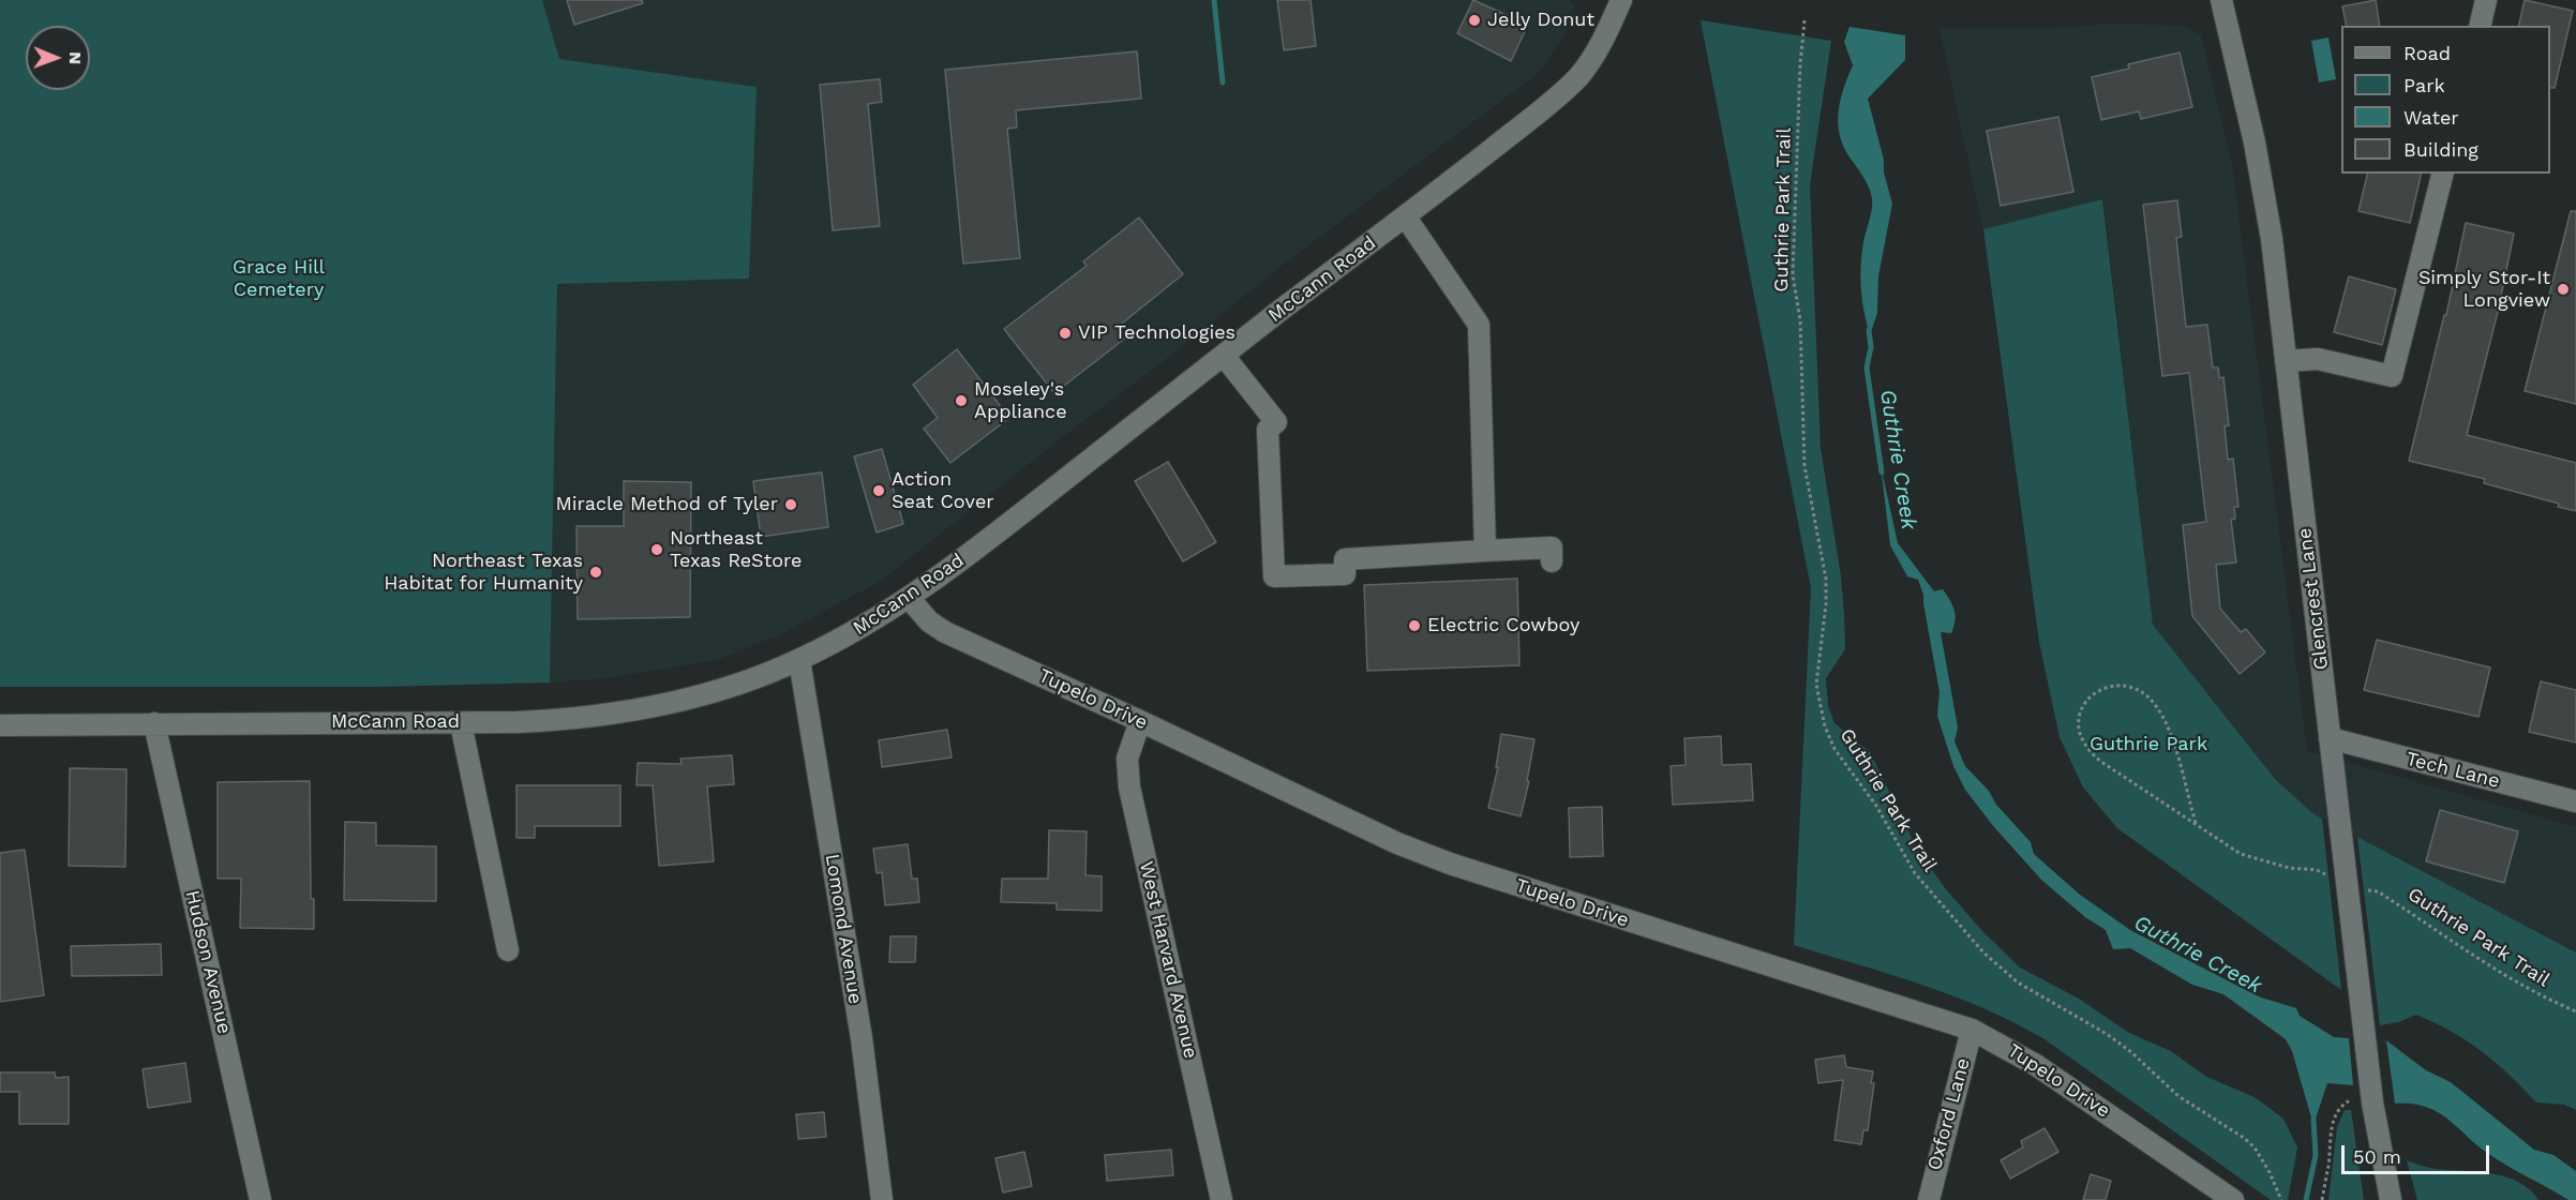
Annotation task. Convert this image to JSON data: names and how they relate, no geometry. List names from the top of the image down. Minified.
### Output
{"streets":{"street":["McCann Road","Glencrest Lane","Tupelo Drive","Tech Lane","Lomond Avenue","West Harvard Avenue","Hudson Avenue","Oxford Lane"],"path":["Guthrie Park Trail"]},"crossings":[["McCann Road","Tupelo Drive"],["McCann Road","Lomond Avenue"],["McCann Road","Hudson Avenue"],["Glencrest Lane","Tech Lane"],["Tupelo Drive","West Harvard Avenue"],["Tupelo Drive","Oxford Lane"]],"water":["Guthrie Creek"],"parks":["Grace Hill Cemetery","Guthrie Park"],"places":["Jelly Donut","Simply Stor-It Longview","VIP Technologies","Moseley's Appliance","Action Seat Cover","Miracle Method of Tyler","Northeast Texas ReStore","Northeast Texas Habitat for Humanity","Electric Cowboy"],"legend":["Road","Park","Water","Building"],"scale_bar":"50 m","north":"right"}
